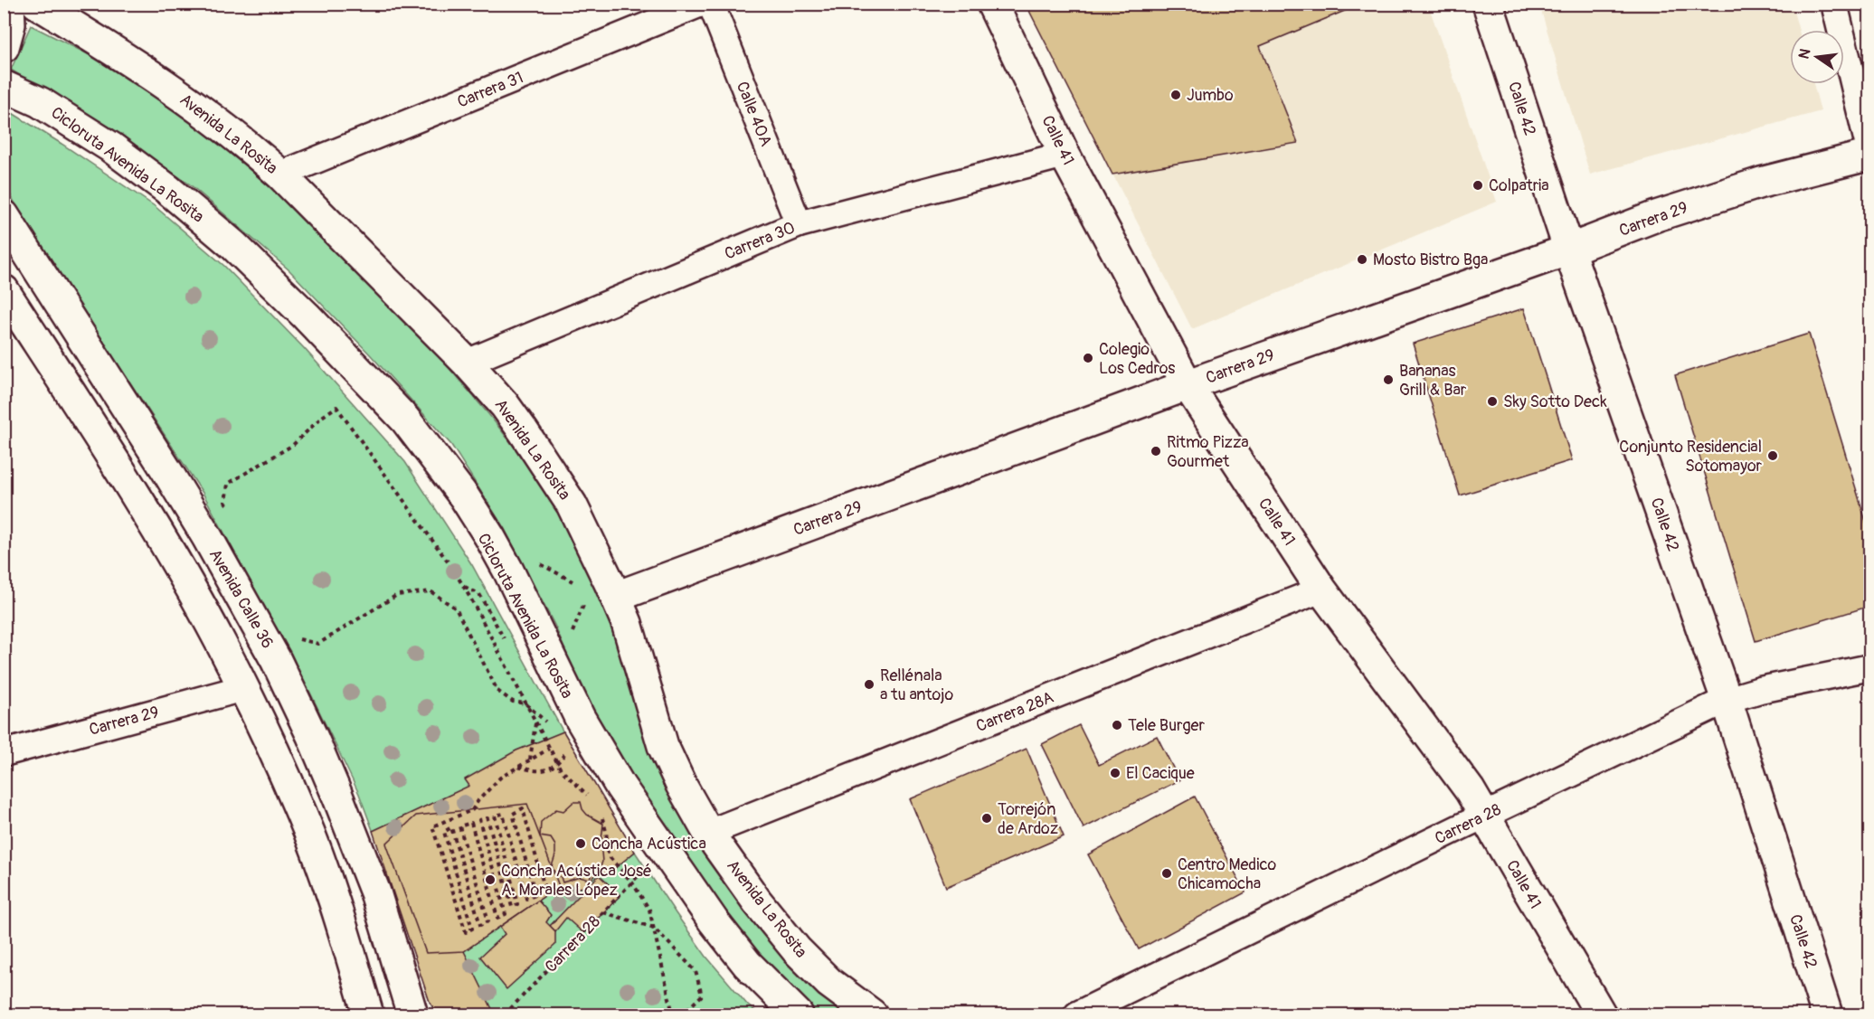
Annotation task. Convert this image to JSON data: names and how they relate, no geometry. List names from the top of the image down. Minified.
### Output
{"streets":{"main road":["Calle 42","Avenida La Rosita","Calle 41","Carrera 29","Avenida Calle 36"],"street":["Carrera 31","Calle 40A","Carrera 30","Carrera 28A","Carrera 28"]},"crossings":[["Carrera 31","Avenida La Rosita"],["Calle 42","Carrera 29"],["Calle 42","Carrera 28"],["Calle 40A","Carrera 30"],["Avenida La Rosita","Carrera 29"],["Avenida La Rosita","Carrera 30"],["Avenida La Rosita","Carrera 28A"],["Calle 41","Carrera 29"],["Calle 41","Carrera 30"],["Calle 41","Carrera 28A"],["Calle 41","Carrera 28"]],"places":["Jumbo","Colpatria","Mosto Bistro Bga","Colegio Los Cedros","Bananas Grill & Bar","Sky Sotto Deck","Ritmo Pizza Gourmet","Conjunto Residencial Sotomayor","Rellénala a tu antojo","Tele Burger","El Cacique","Torrejón de Ardoz","Concha Acústica","Centro Medico Chicamocha","Concha Acústica José A. Morales López"],"north":"left"}
